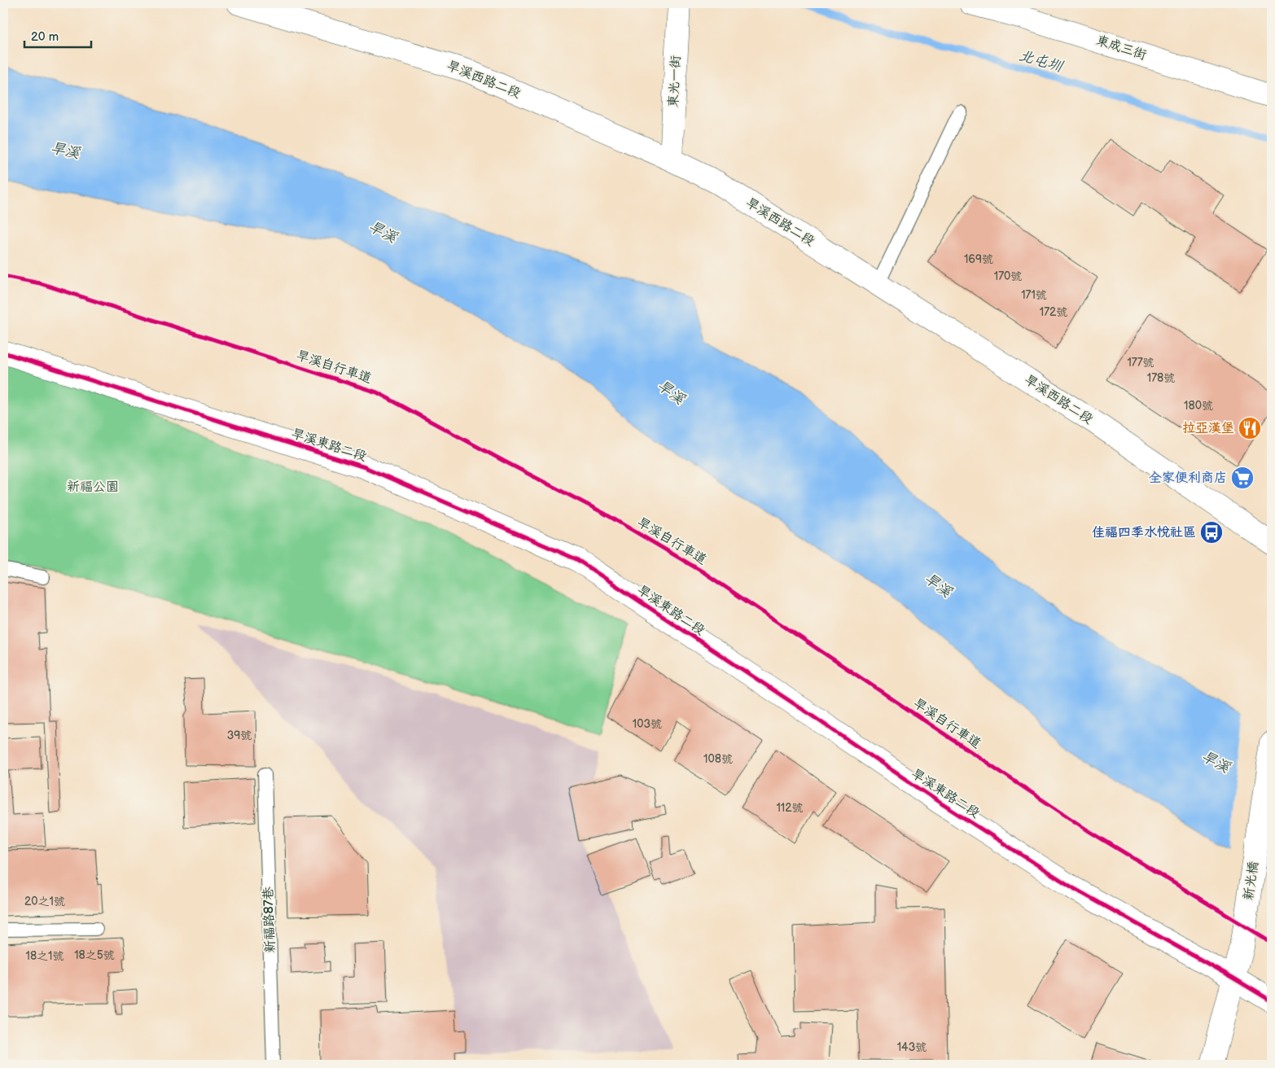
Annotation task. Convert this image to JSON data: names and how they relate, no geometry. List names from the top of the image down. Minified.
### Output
{"streets":{"street":["東成三街","旱溪西路二段","東光一街","旱溪東路二段","新光橋"],"lane":["新福路87巷"],"cycle path":["旱溪自行車道"]},"crossings":[["旱溪西路二段","東光一街"],["旱溪東路二段","新光橋"]],"water":["北屯圳","旱溪"],"parks":["新福公園"],"places":{"restaurant":["拉亞漢堡"],"supermarket":["全家便利商店"],"bus stop":["佳福四季水悅社區"]},"house_numbers":["169號","170號","171號","172號","177號","178號","180號","103號","39號","108號","112號","20之1號","18之5號","18之1號","143號"],"scale_bar":"20 m"}
